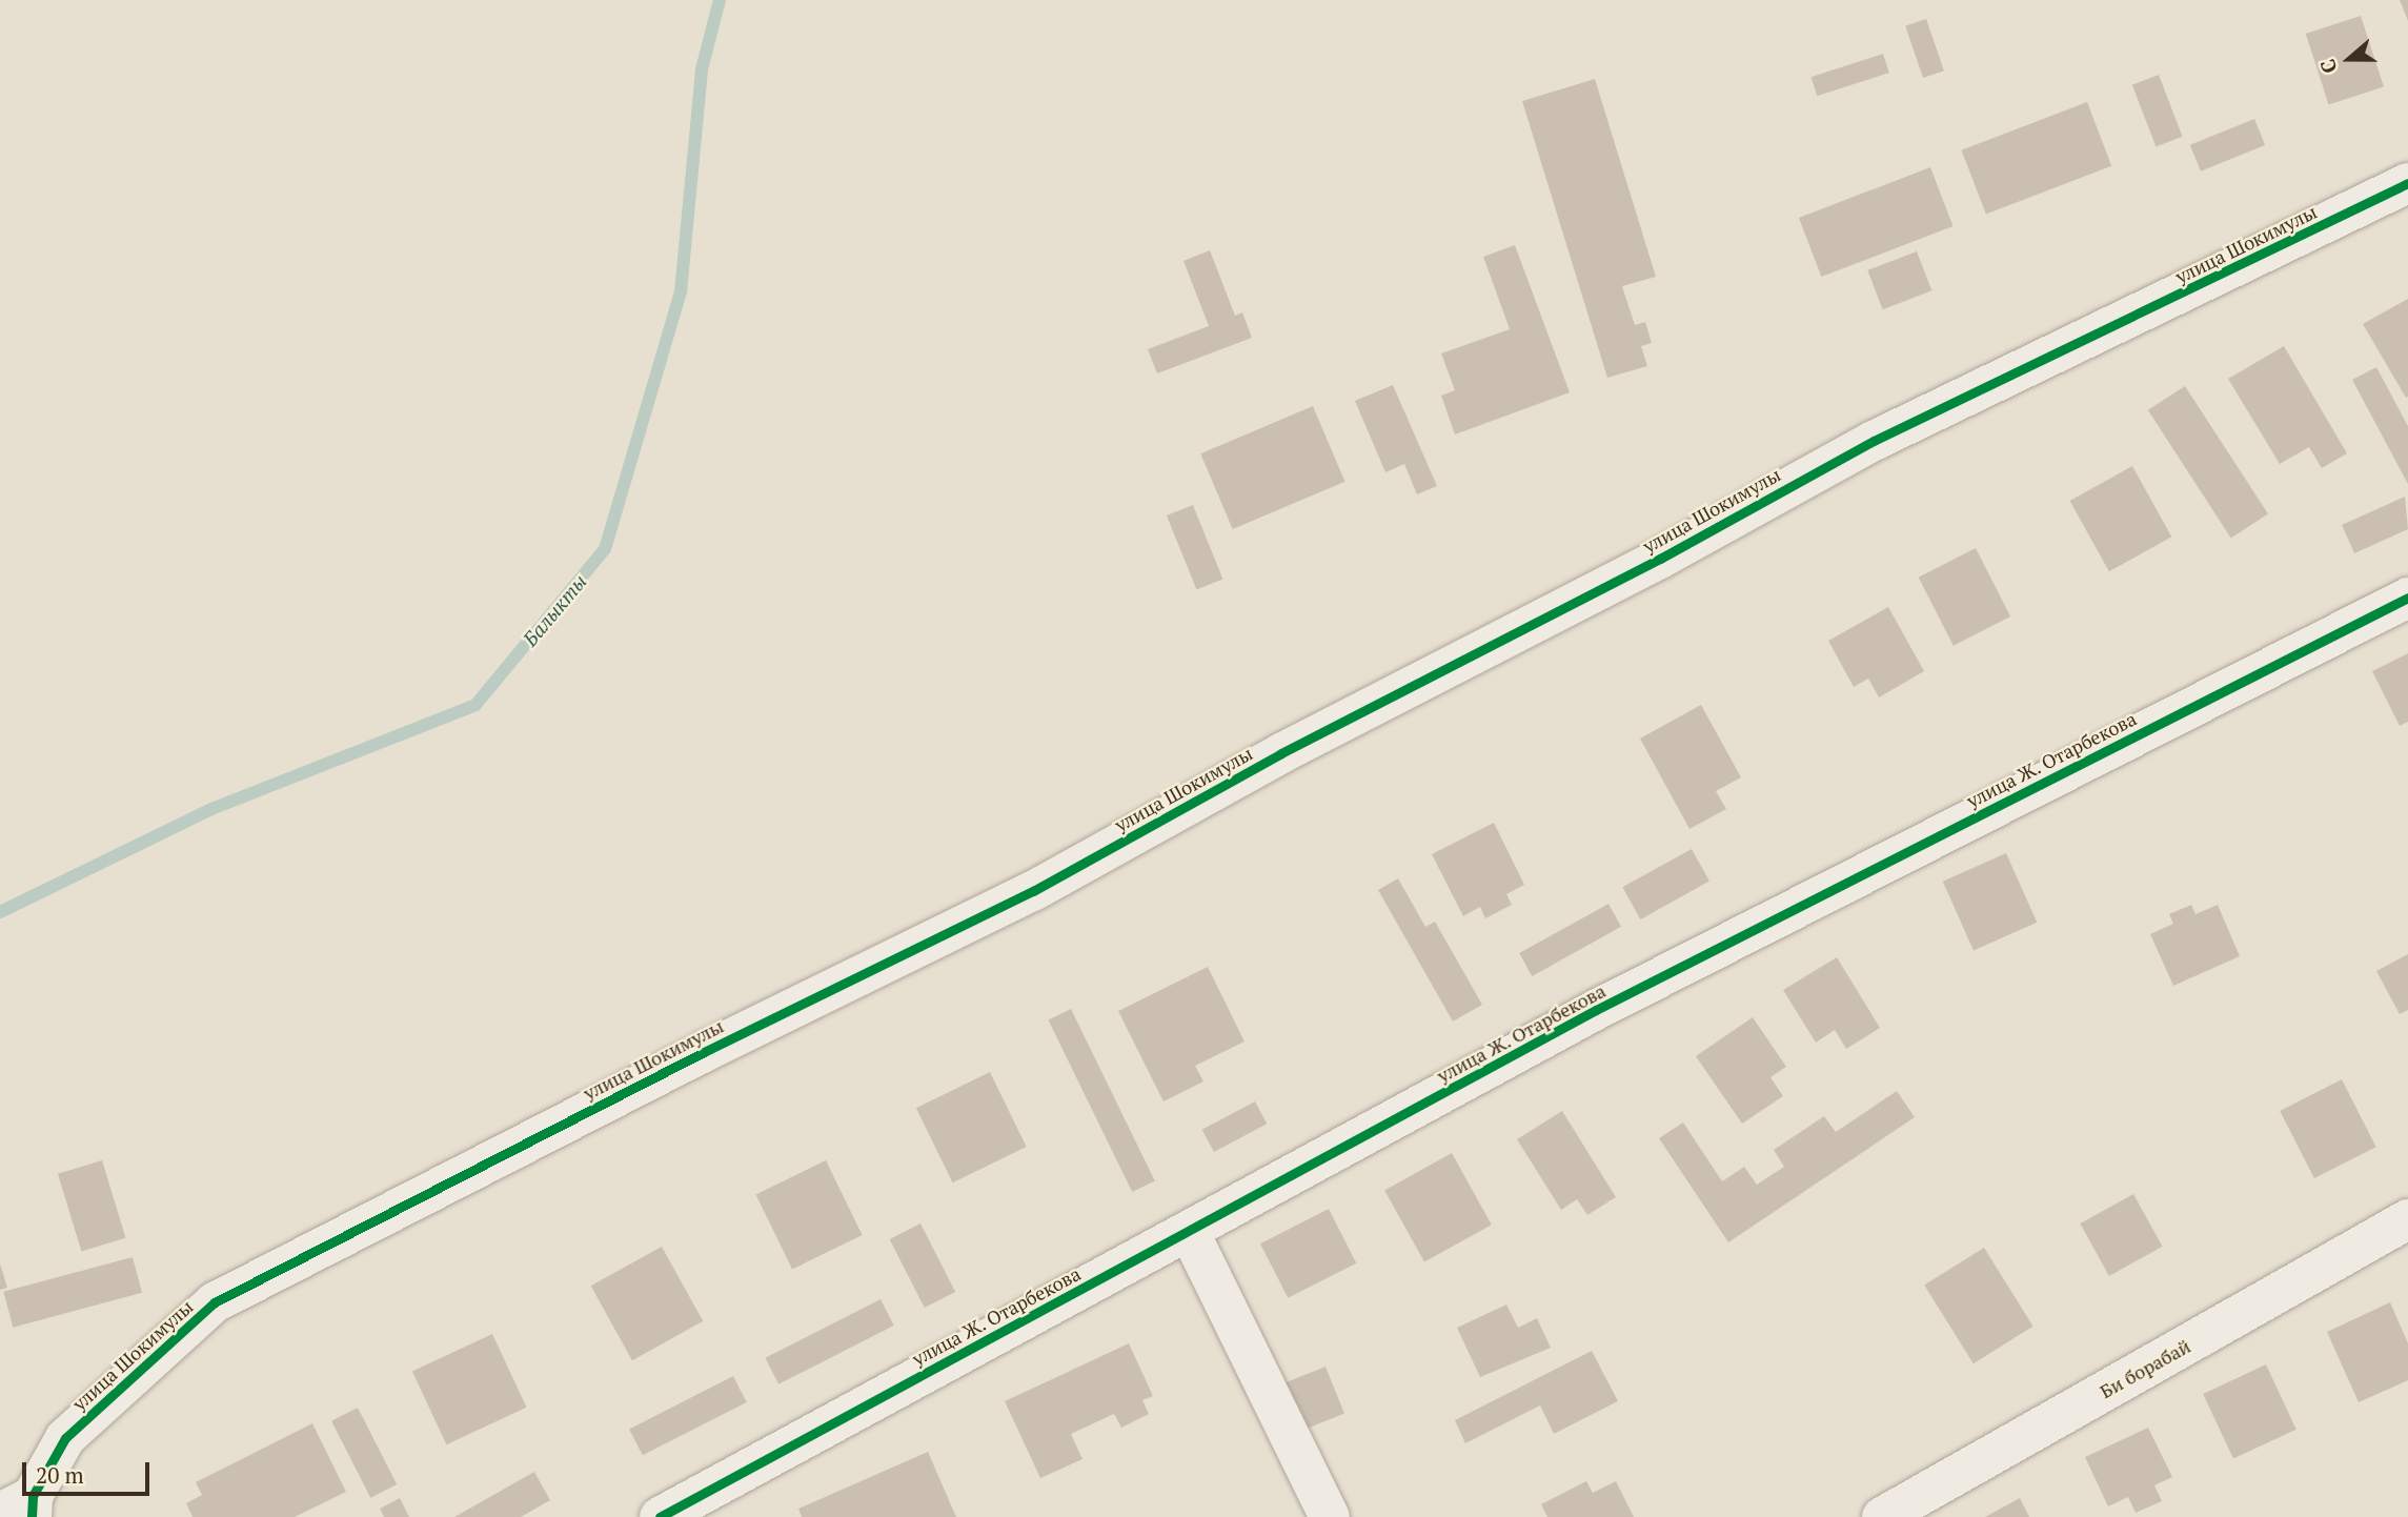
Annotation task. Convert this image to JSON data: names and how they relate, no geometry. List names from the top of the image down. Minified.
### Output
{"streets":{"street":["улица Шокимулы","улица Ж. Отарбекова","Би борабай"]},"water":["Балыкты"],"scale_bar":"20 m","north":"left"}
